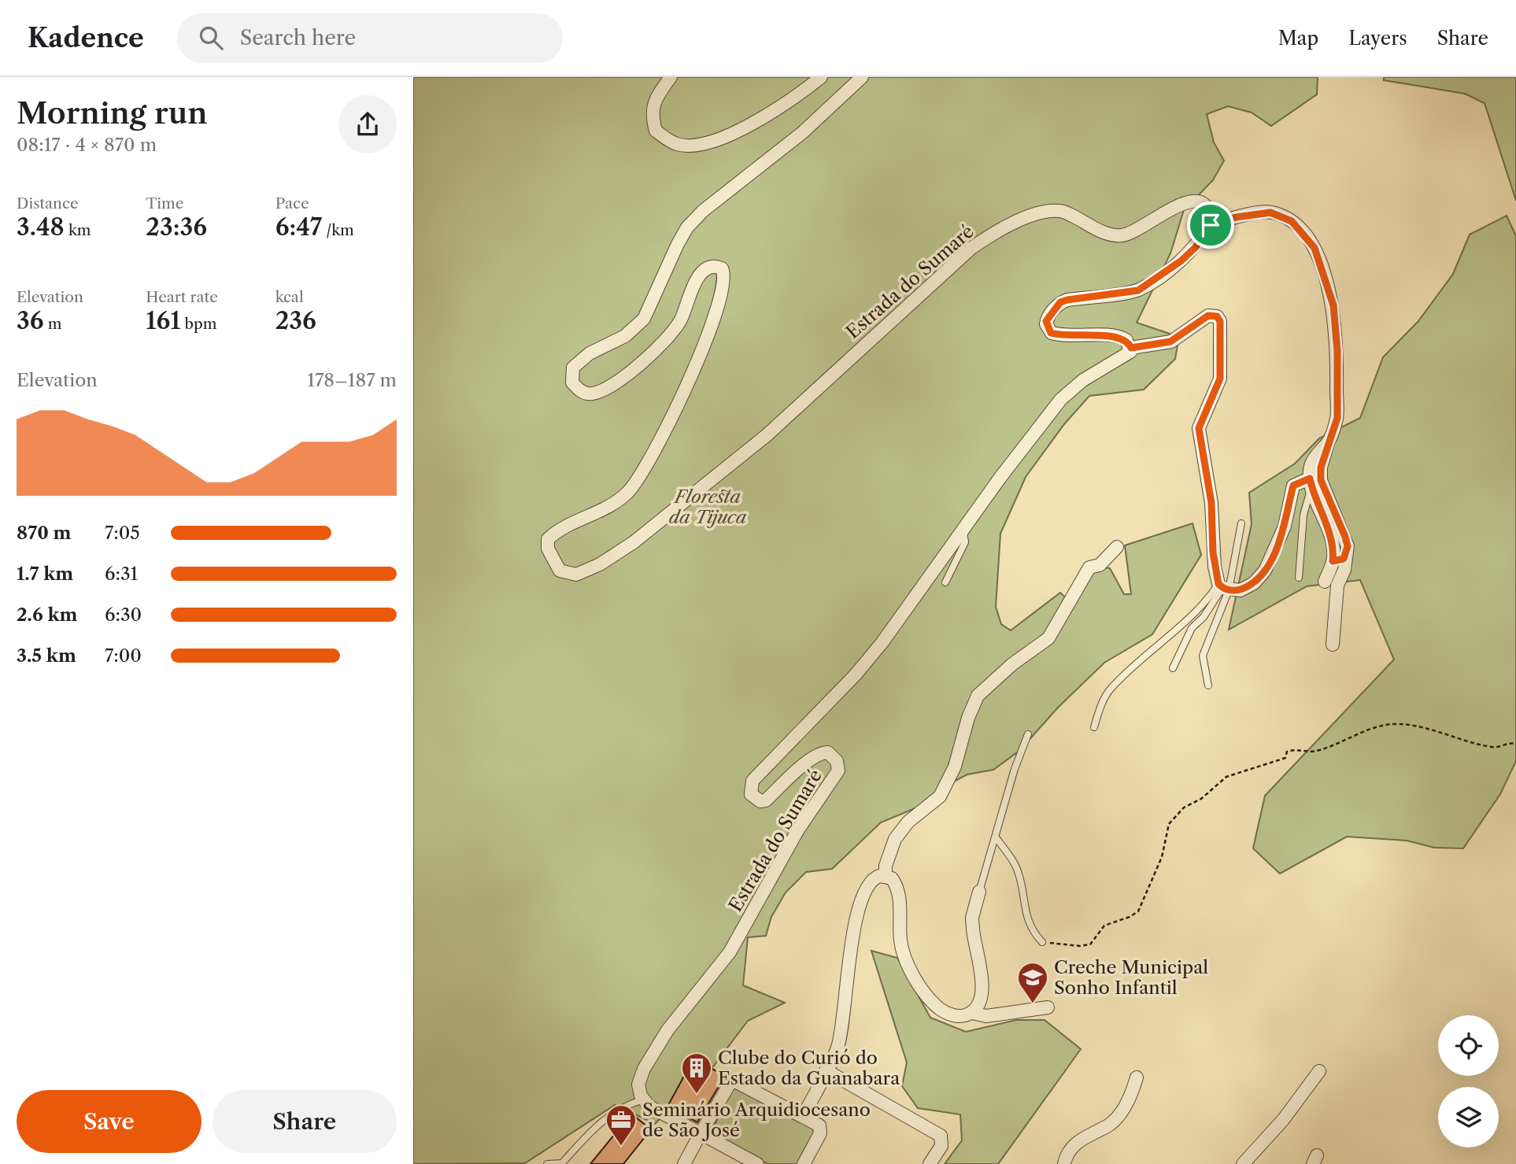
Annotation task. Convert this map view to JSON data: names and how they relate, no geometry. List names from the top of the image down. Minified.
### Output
{"streets":{"street":["Estrada do Sumaré"]},"parks":["Floresta da Tijuca"],"places":{"school or university":["Creche Municipal Sonho Infantil"],"building":["Clube do Curió do Estado da Guanabara"],"office":["Seminário Arquidiocesano de São José"]},"page":{"header":"Kadence","search":"Search here","nav":["Map","Layers","Share"],"heading":["Morning run","08:17 · 4 × 870 m"],"stats":[["Distance","3.48 km"],["Time","23:36"],["Pace","6:47 /km"],["Elevation","36 m"],["Heart rate","161 bpm"],["kcal","236"]],"chart":["Elevation","178–187 m"],"list":[{"name":"870 m","note":"7:05"},{"name":"1.7 km","note":"6:31"},{"name":"2.6 km","note":"6:30"},{"name":"3.5 km","note":"7:00"}],"buttons":["Save","Share"]}}
